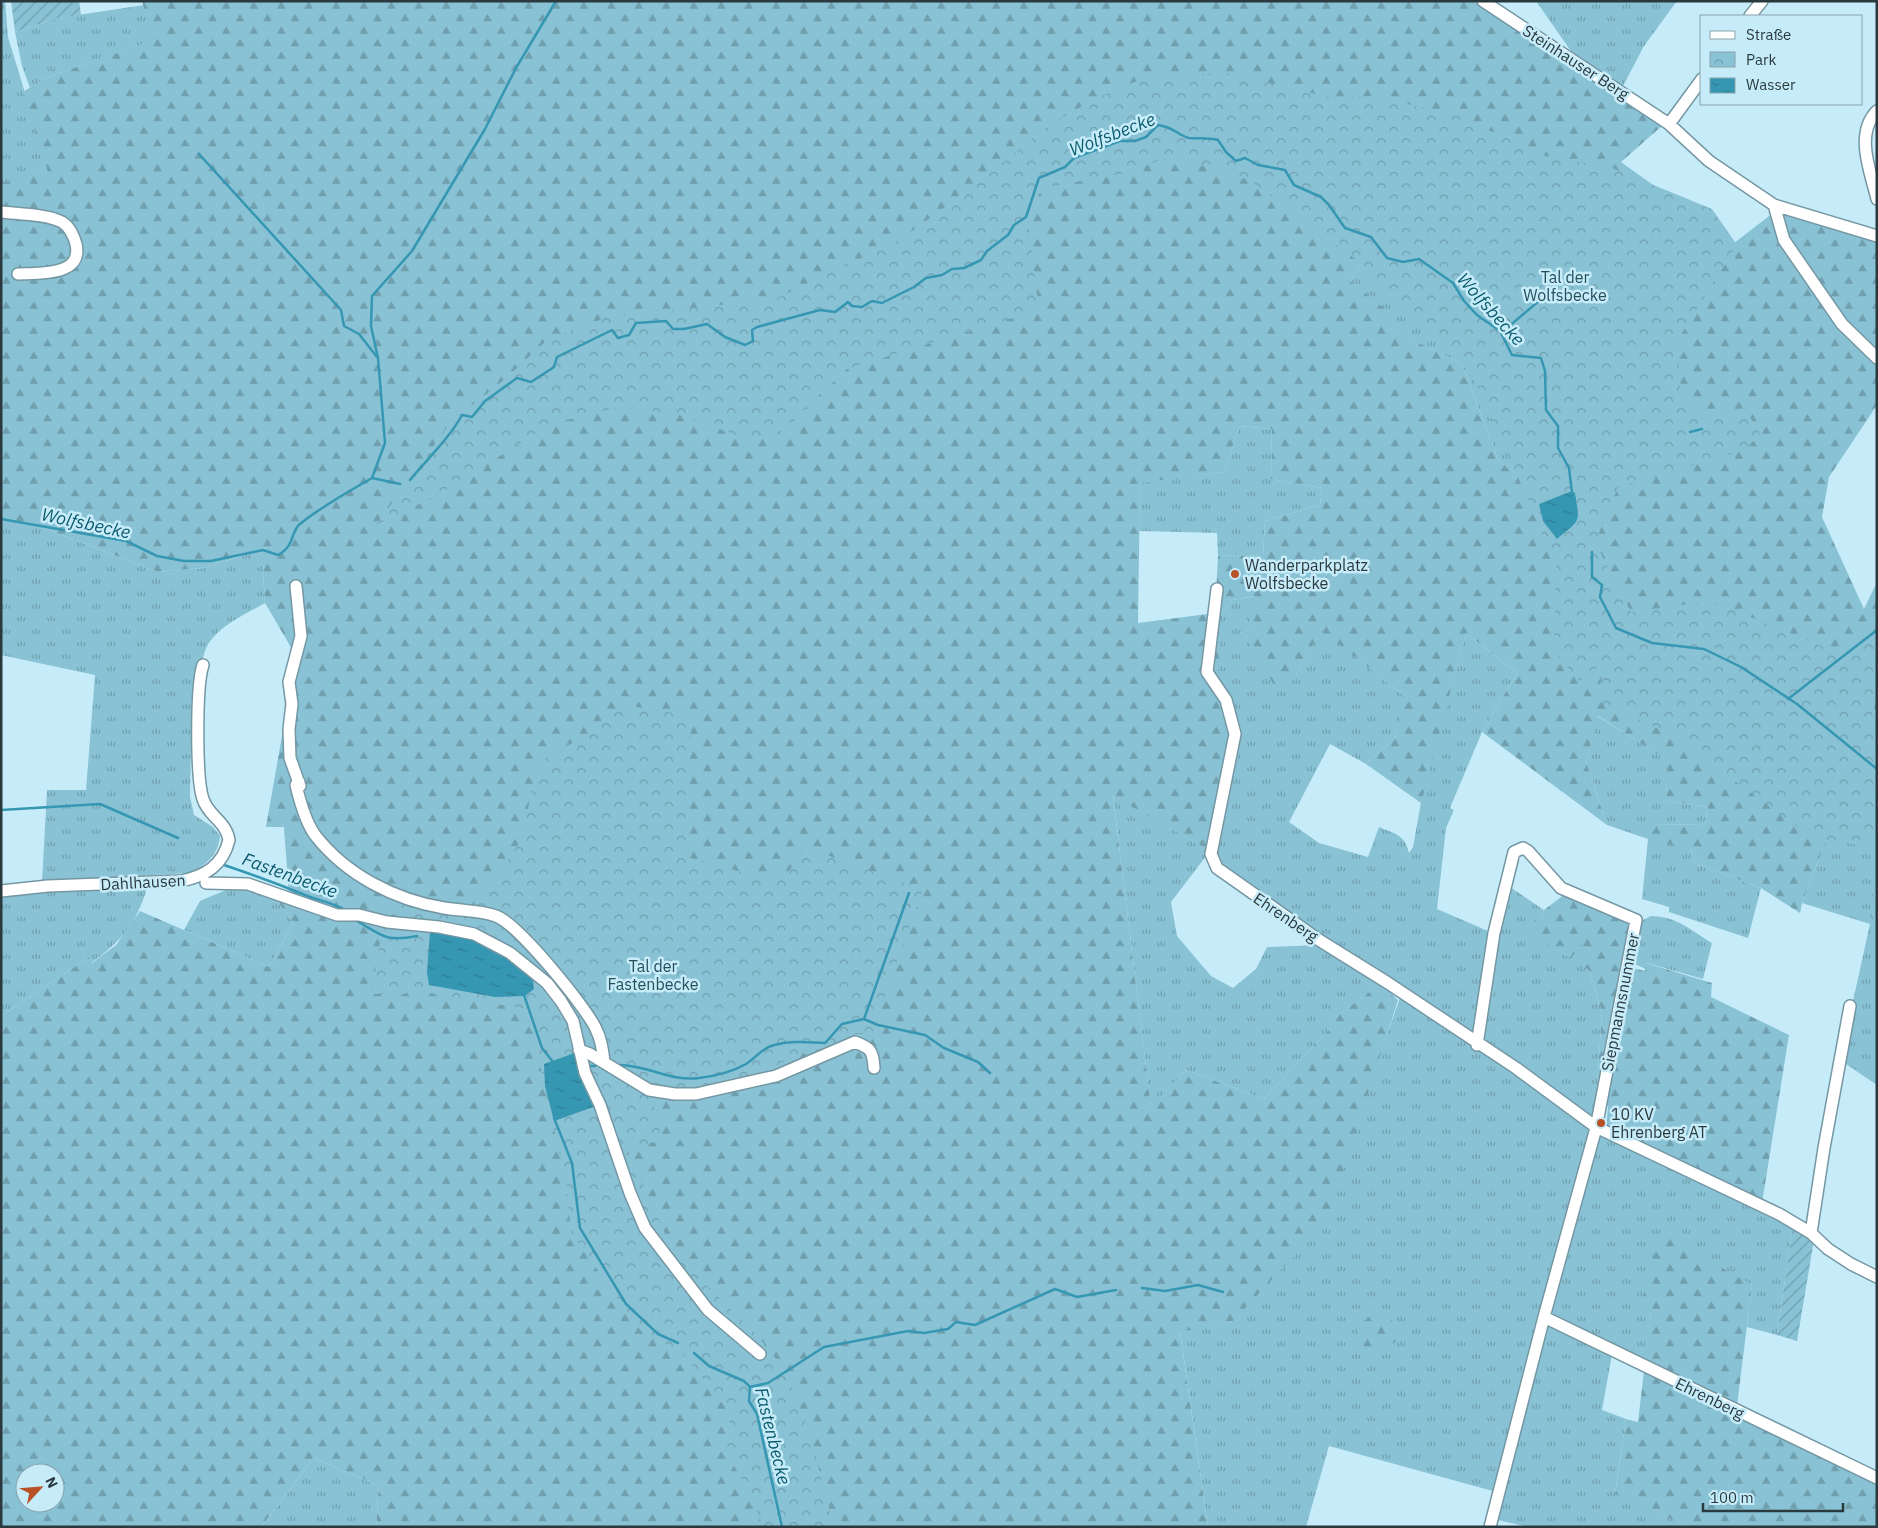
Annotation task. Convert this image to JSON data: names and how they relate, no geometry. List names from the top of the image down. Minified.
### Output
{"streets":{"street":["Steinhauser Berg","Dahlhausen","Ehrenberg","Siepmannsnummer"]},"crossings":[["Ehrenberg","Siepmannsnummer"]],"water":["Wolfsbecke","Fastenbecke"],"parks":["Tal der Wolfsbecke","Tal der Fastenbecke"],"places":["Wanderparkplatz Wolfsbecke","10 KV Ehrenberg AT"],"legend":["Straße","Park","Wasser"],"scale_bar":"100 m","north":"top right"}
